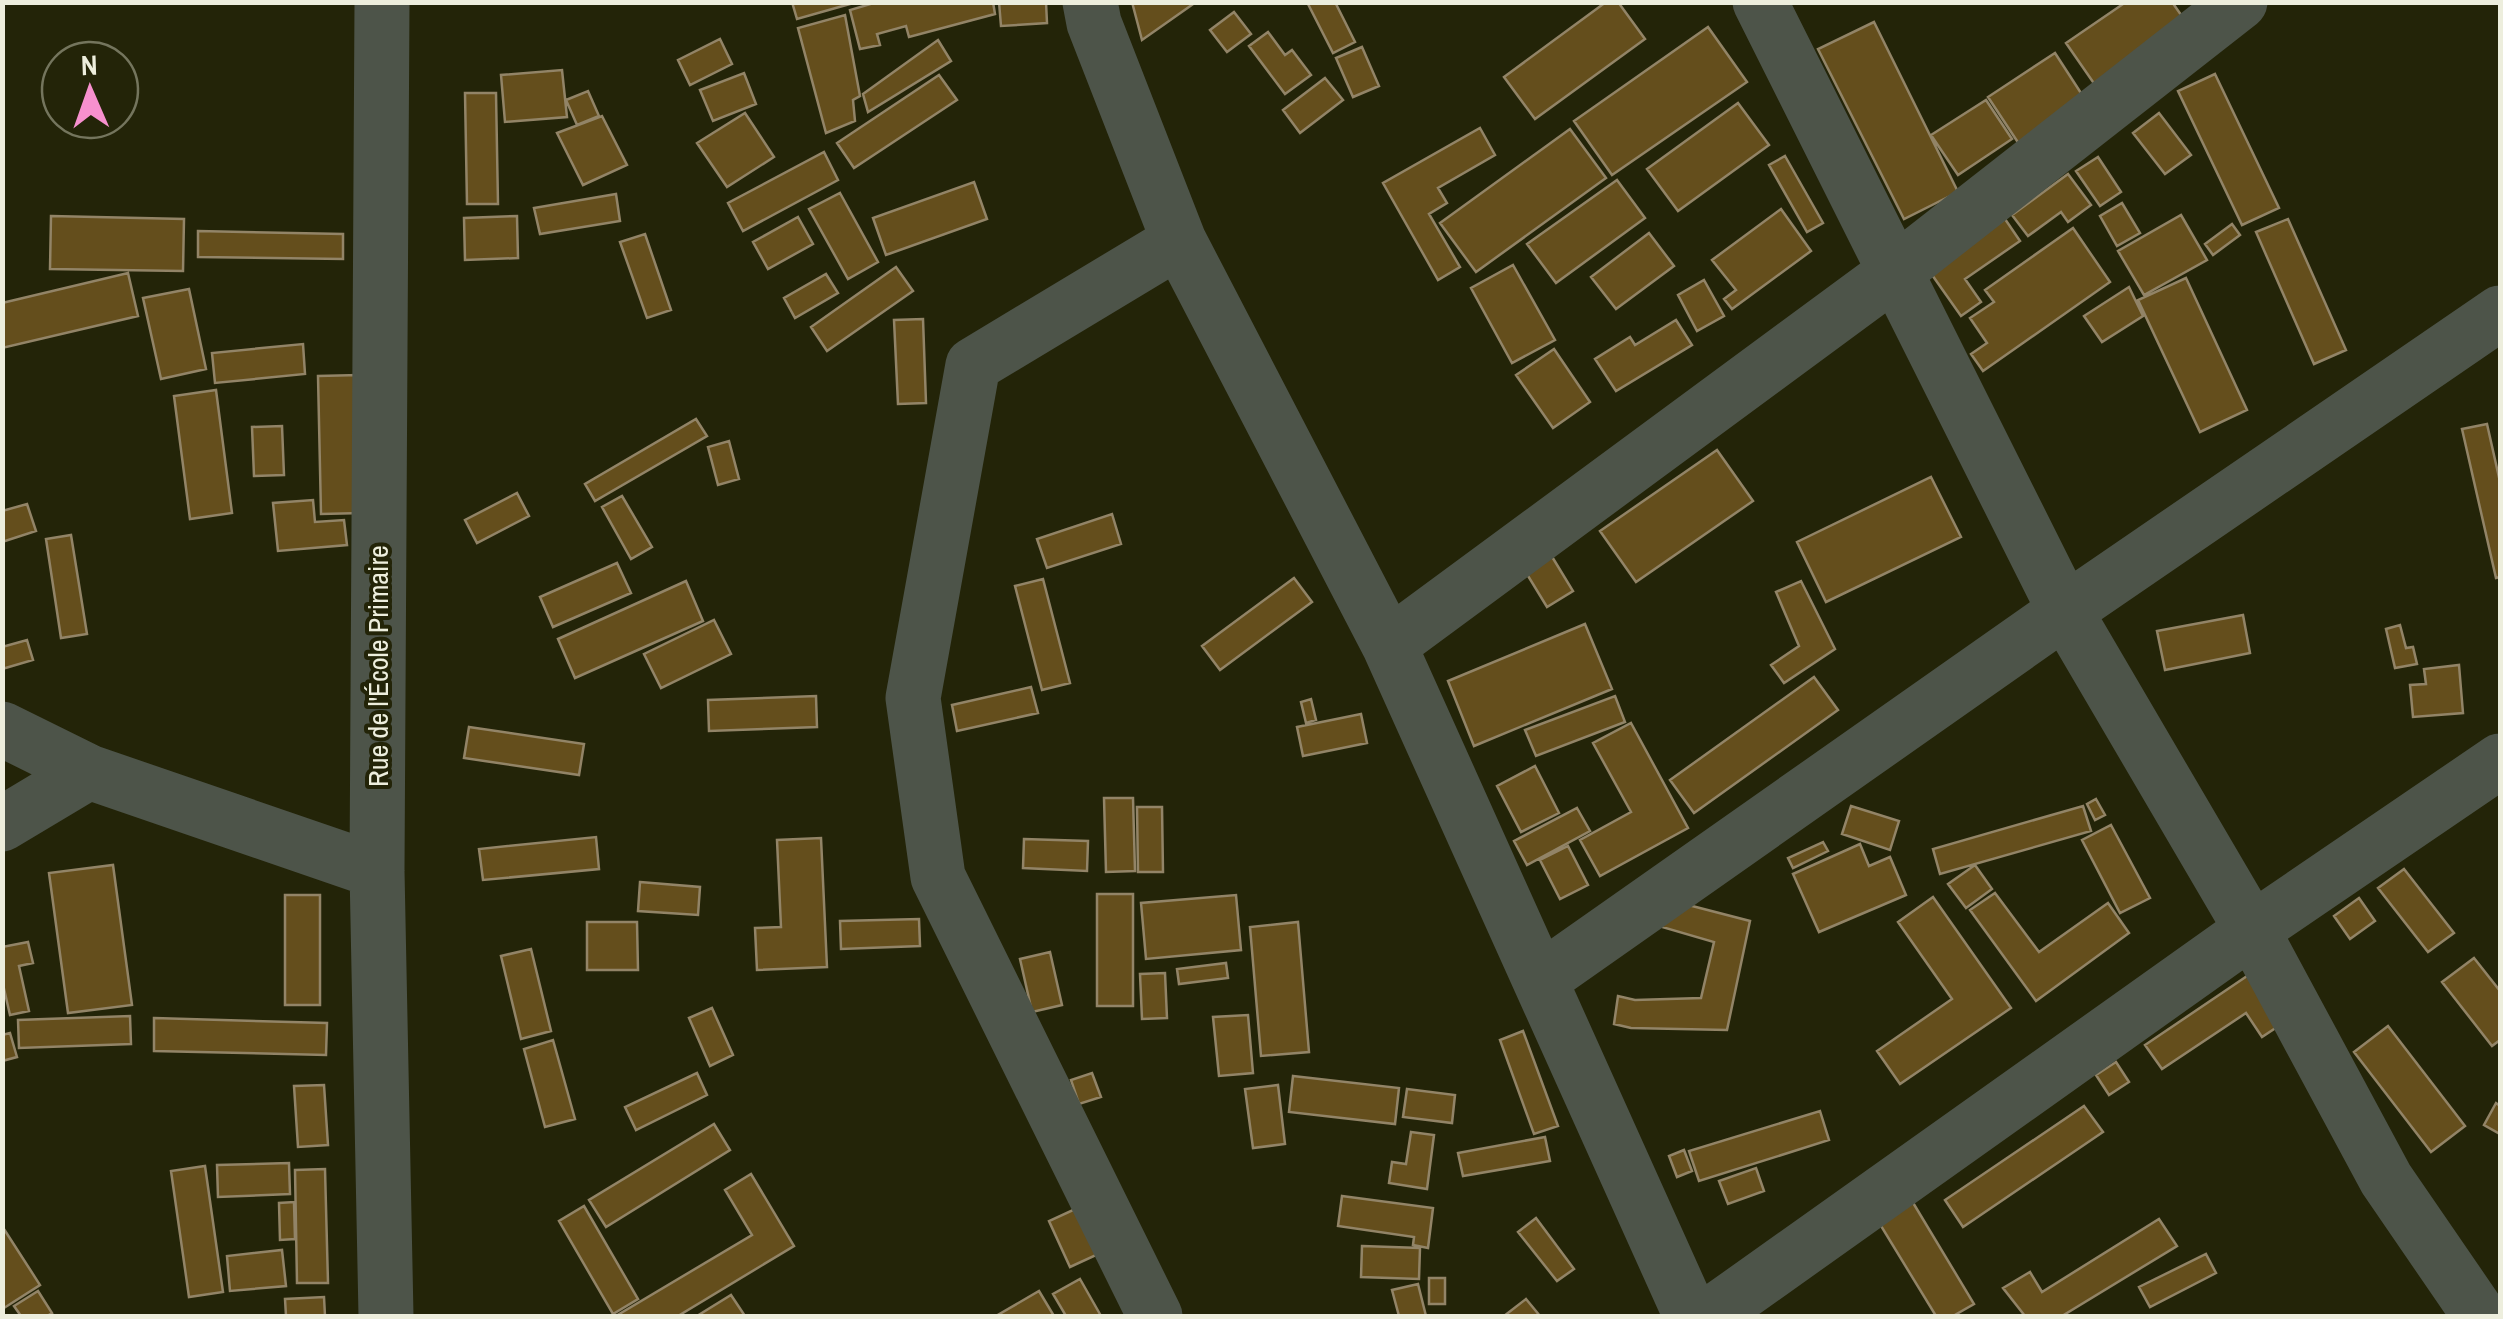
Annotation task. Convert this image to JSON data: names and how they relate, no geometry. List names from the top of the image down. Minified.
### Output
{"streets":{"street":["Rue de l'École Primaire"]},"north":"top"}
